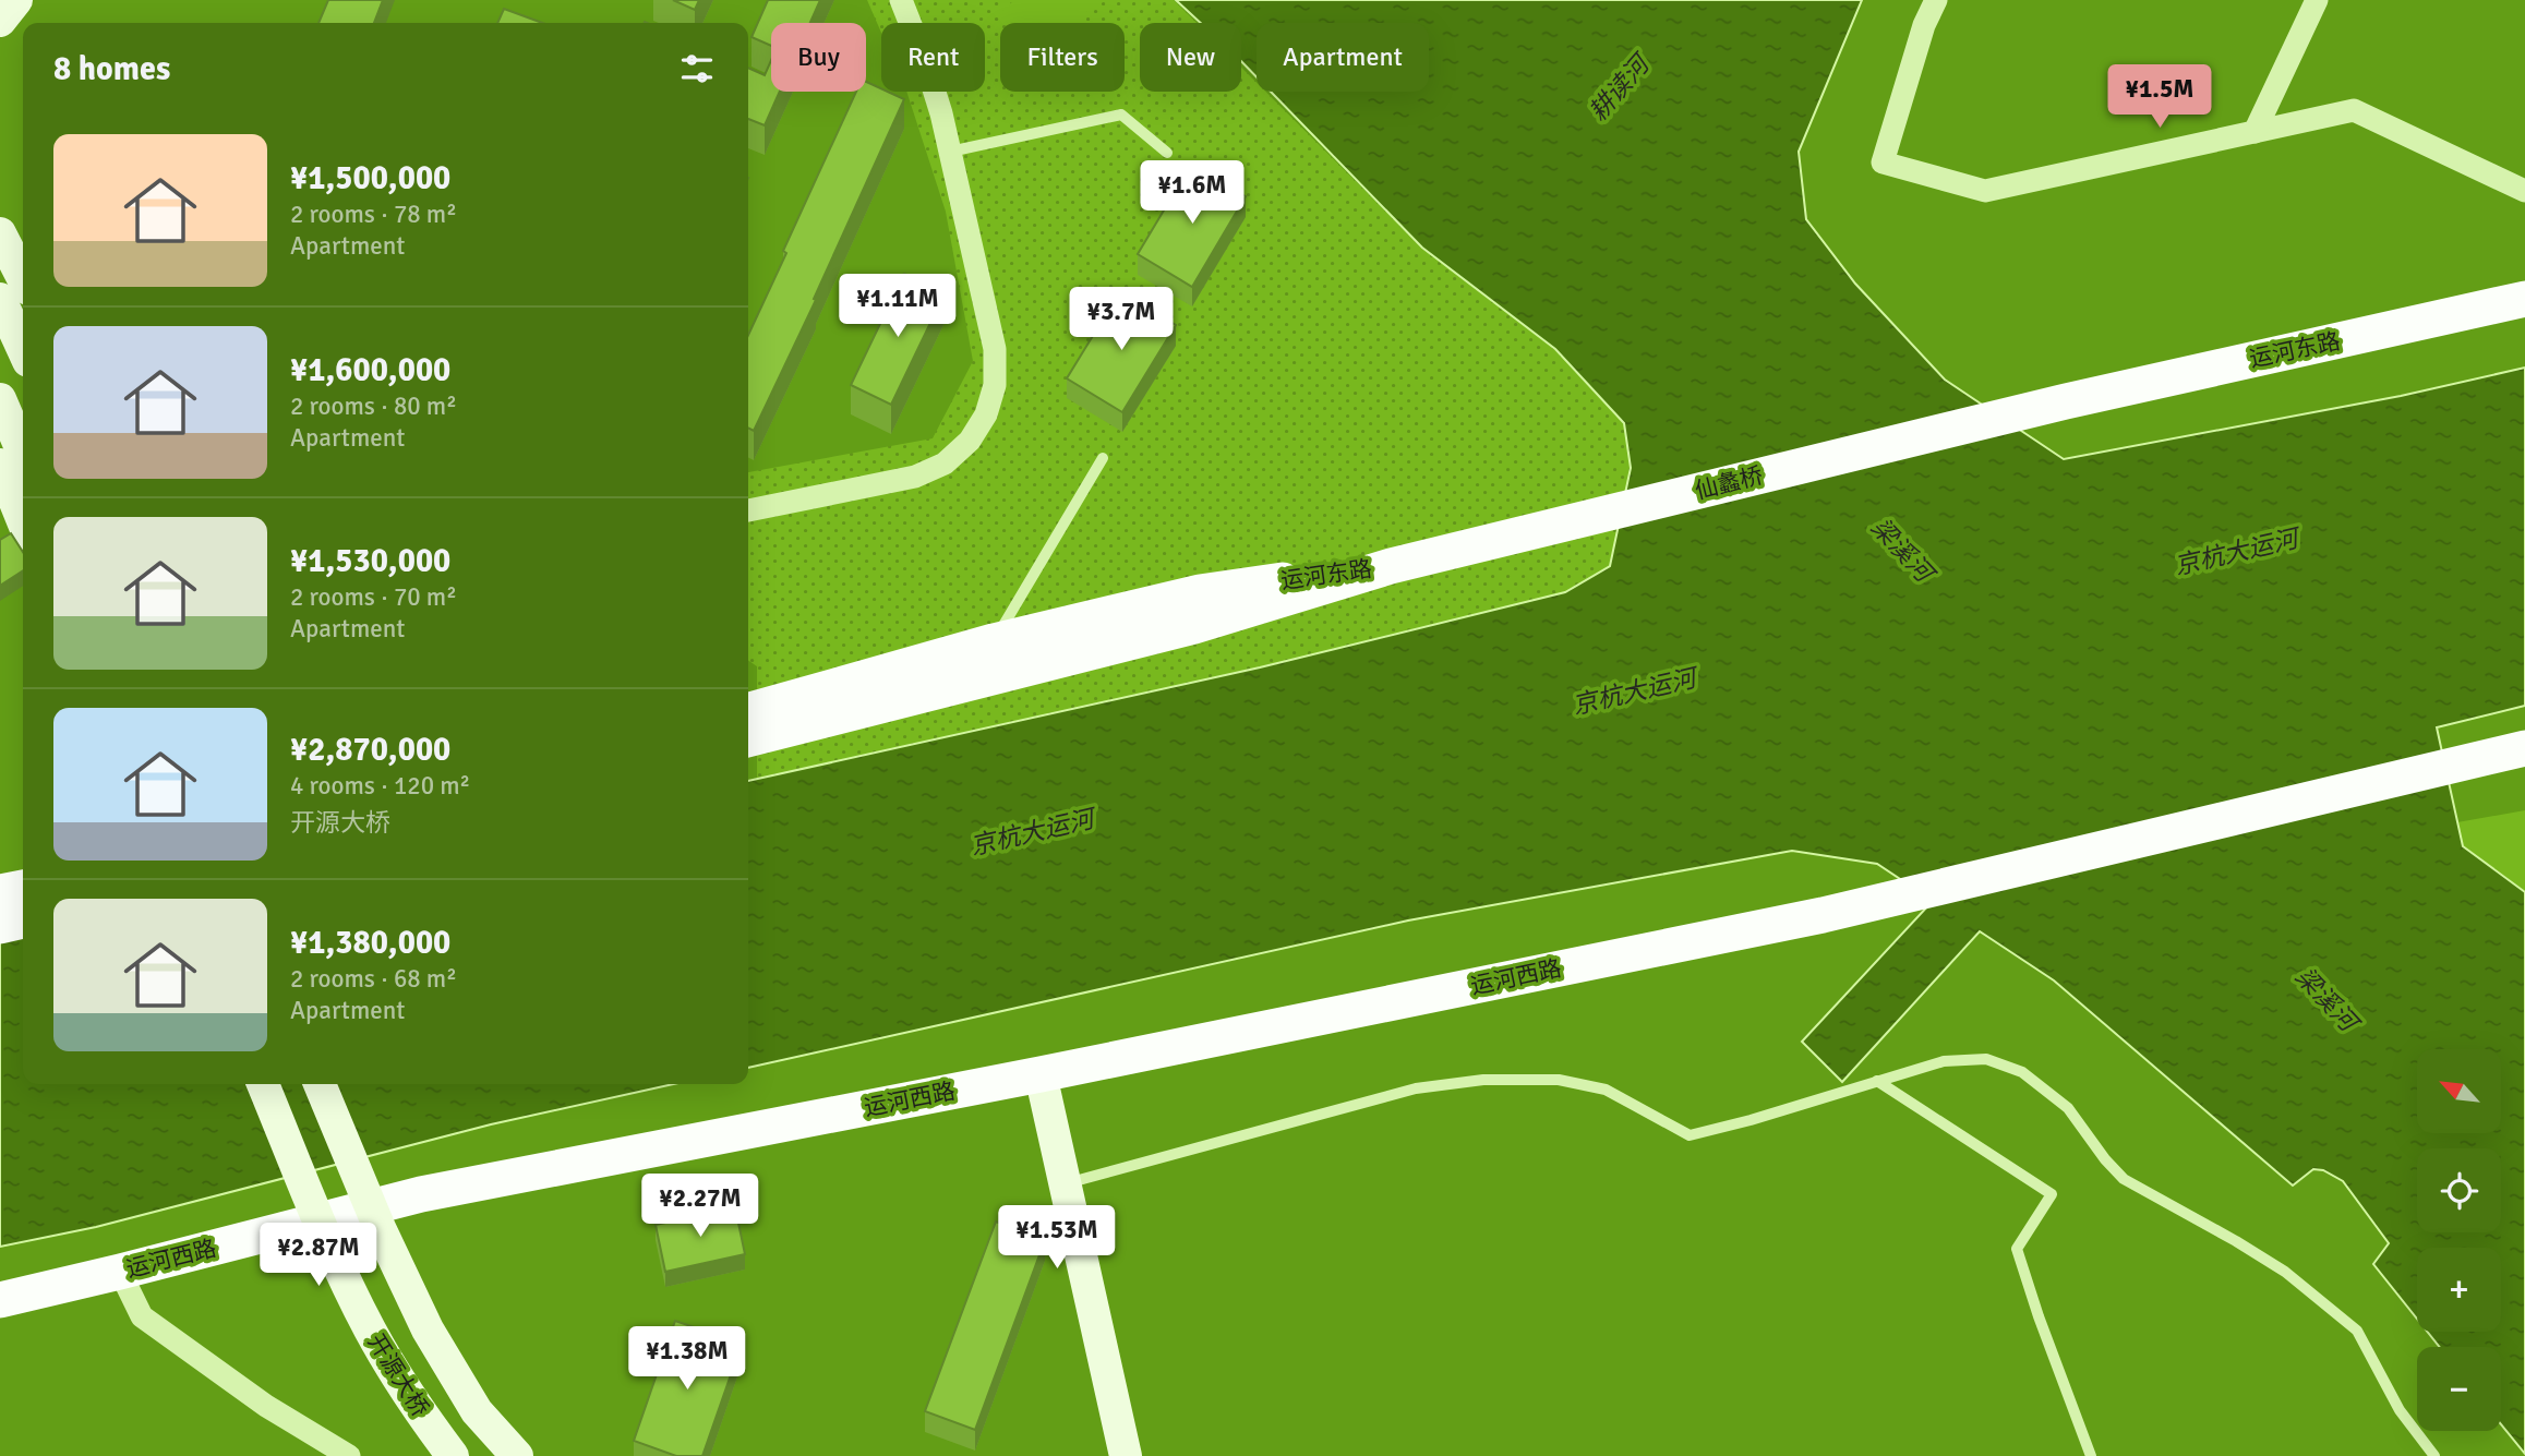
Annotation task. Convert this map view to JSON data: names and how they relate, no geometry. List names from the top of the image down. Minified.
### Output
{"streets":{"main road":["运河东路","仙蠡桥","运河西路","开源大桥"]},"crossings":[["运河东路","仙蠡桥"]],"water":["耕读河","梁溪河","京杭大运河"],"north":"top left","page":{"chip":["Buy","Rent","Filters","New","Apartment"],"heading":"8 homes","price":["¥1.5M","¥1.6M","¥1.11M","¥3.7M","¥2.27M","¥1.53M","¥2.87M","¥1.38M"],"list":[{"name":"¥1,500,000","note":"2 rooms · 78 m² · Apartment"},{"name":"¥1,600,000","note":"2 rooms · 80 m² · Apartment"},{"name":"¥1,530,000","note":"2 rooms · 70 m² · Apartment"},{"name":"¥2,870,000","note":"4 rooms · 120 m² · 开源大桥"},{"name":"¥1,380,000","note":"2 rooms · 68 m² · Apartment"}],"map_buttons":["+","−"]}}
